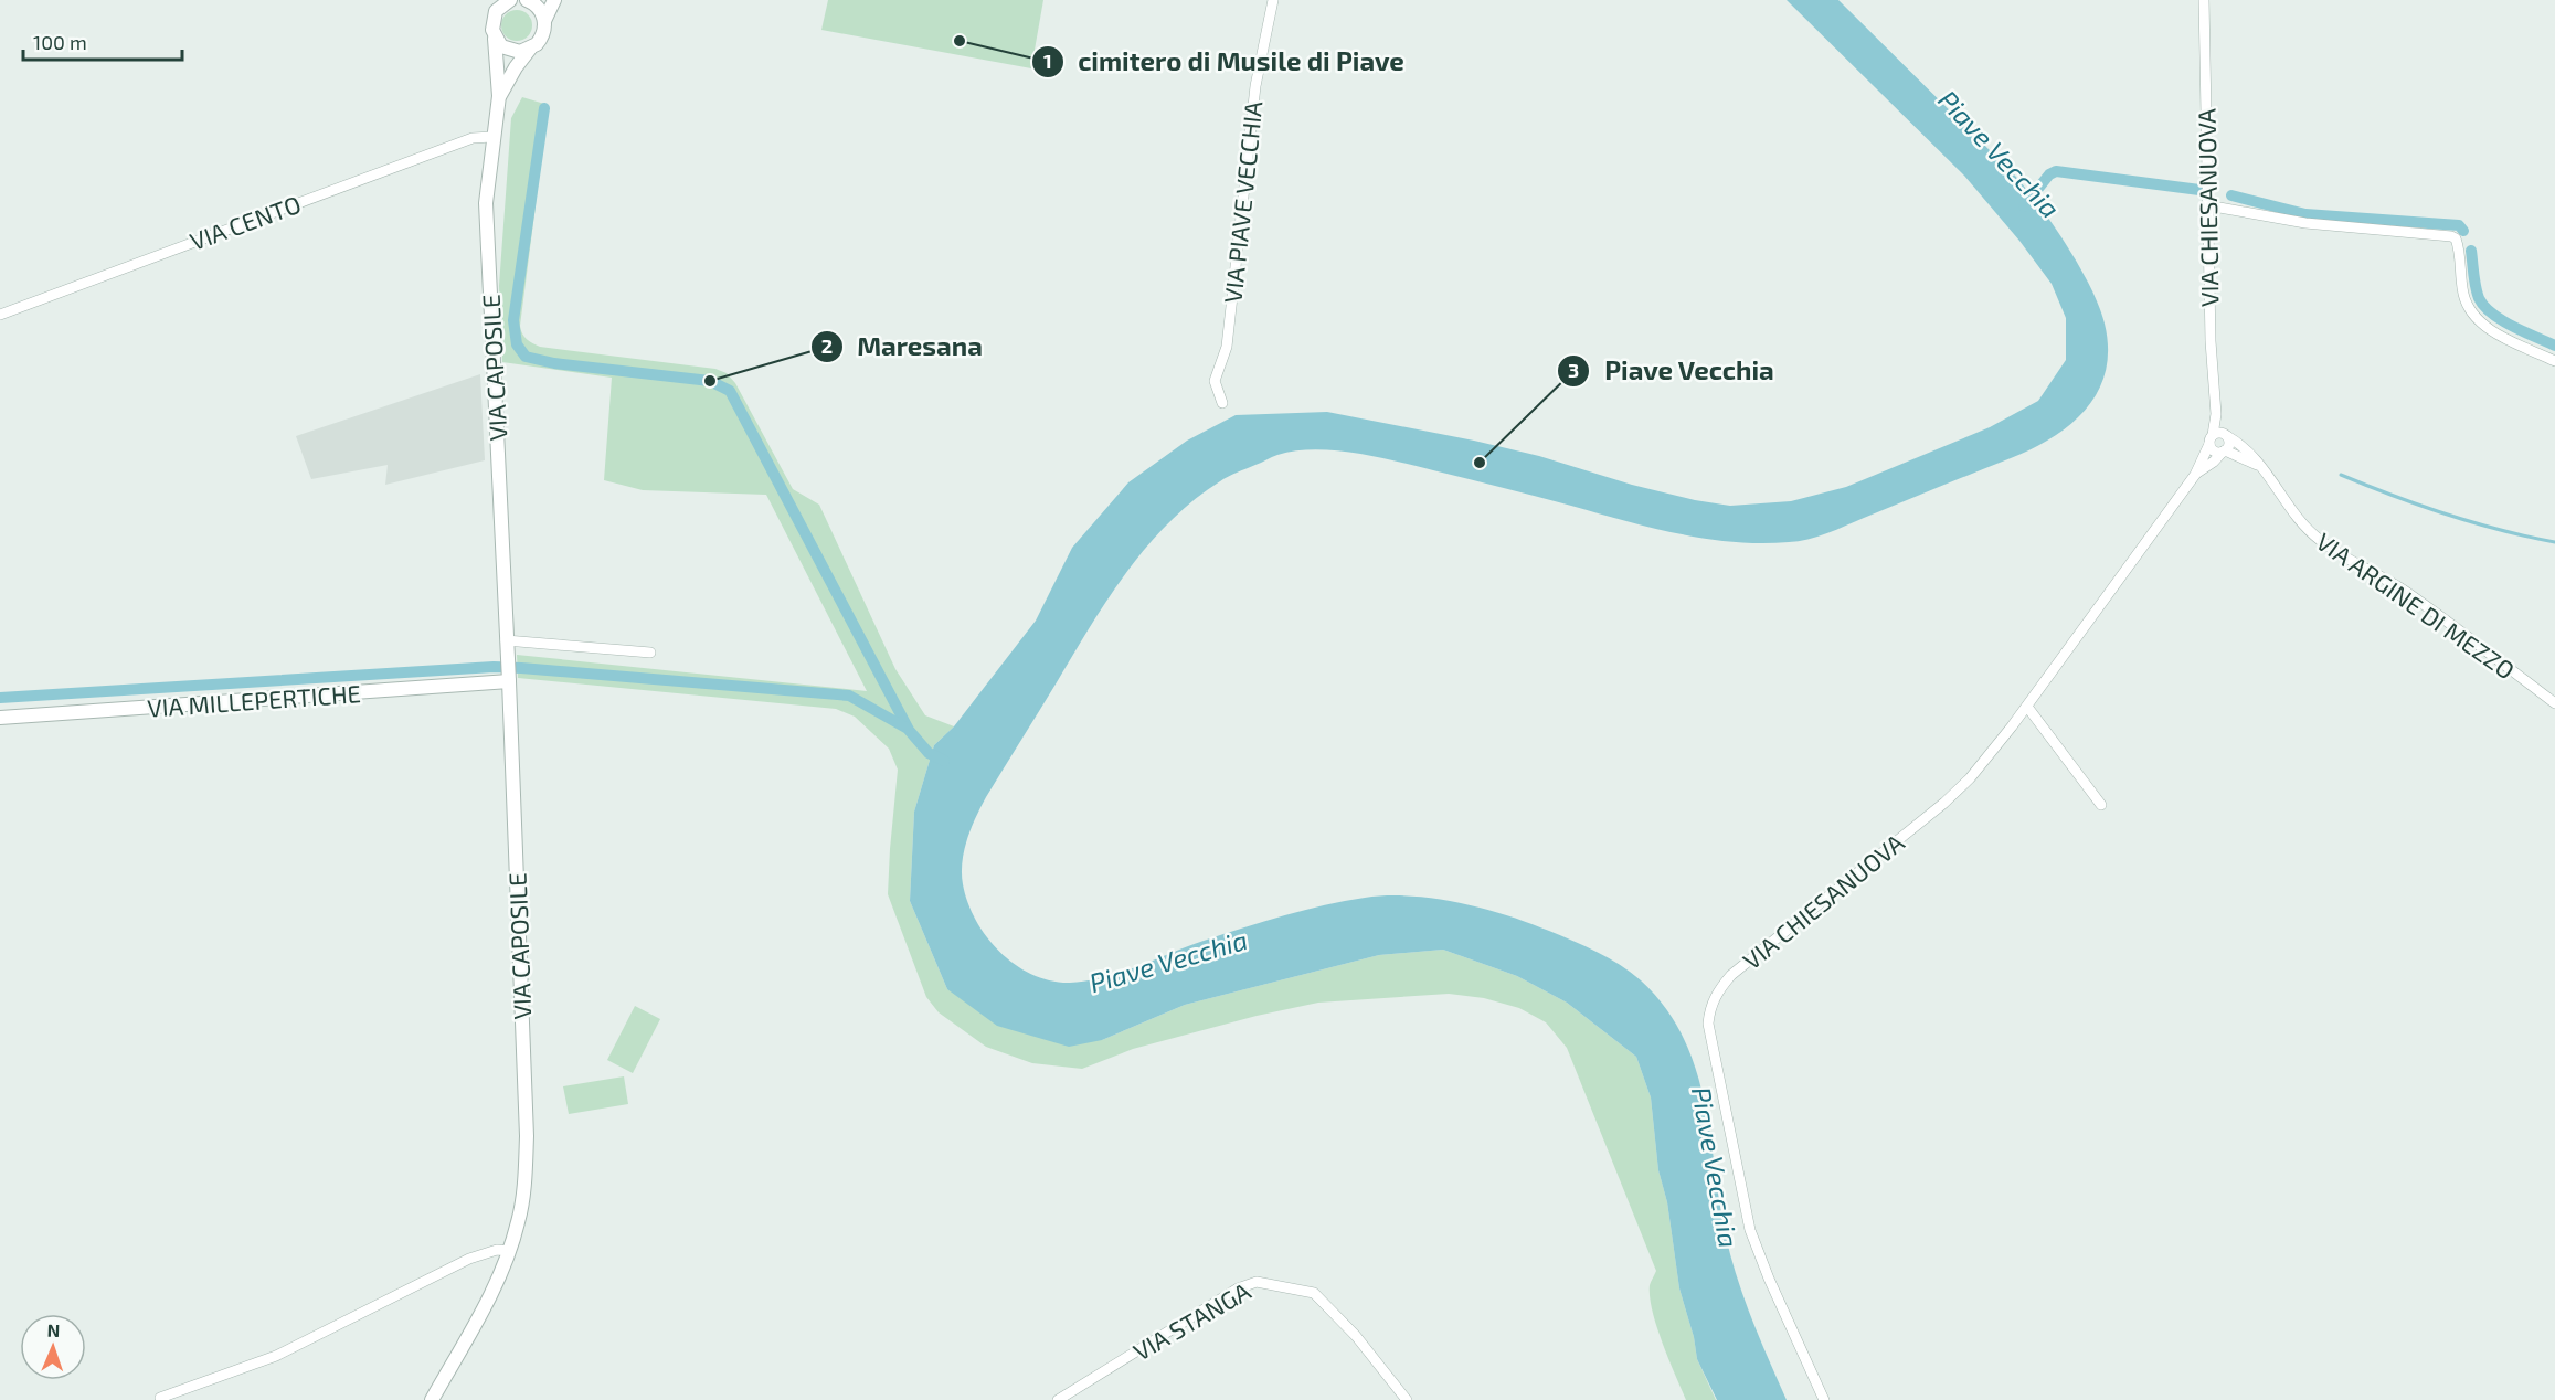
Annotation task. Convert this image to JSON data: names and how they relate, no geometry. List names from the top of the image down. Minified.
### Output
{"streets":{"street":["VIA PIAVE VECCHIA","VIA CHIESANUOVA","VIA CENTO","VIA CAPOSILE","VIA ARGINE DI MEZZO","VIA MILLEPERTICHE","VIA STANGA"]},"crossings":[["VIA CHIESANUOVA","VIA ARGINE DI MEZZO"],["VIA CENTO","VIA CAPOSILE"],["VIA CAPOSILE","VIA MILLEPERTICHE"]],"water":["Piave Vecchia"],"places":["cimitero di Musile di Piave","Maresana","Piave Vecchia"],"scale_bar":"100 m","north":"top"}
